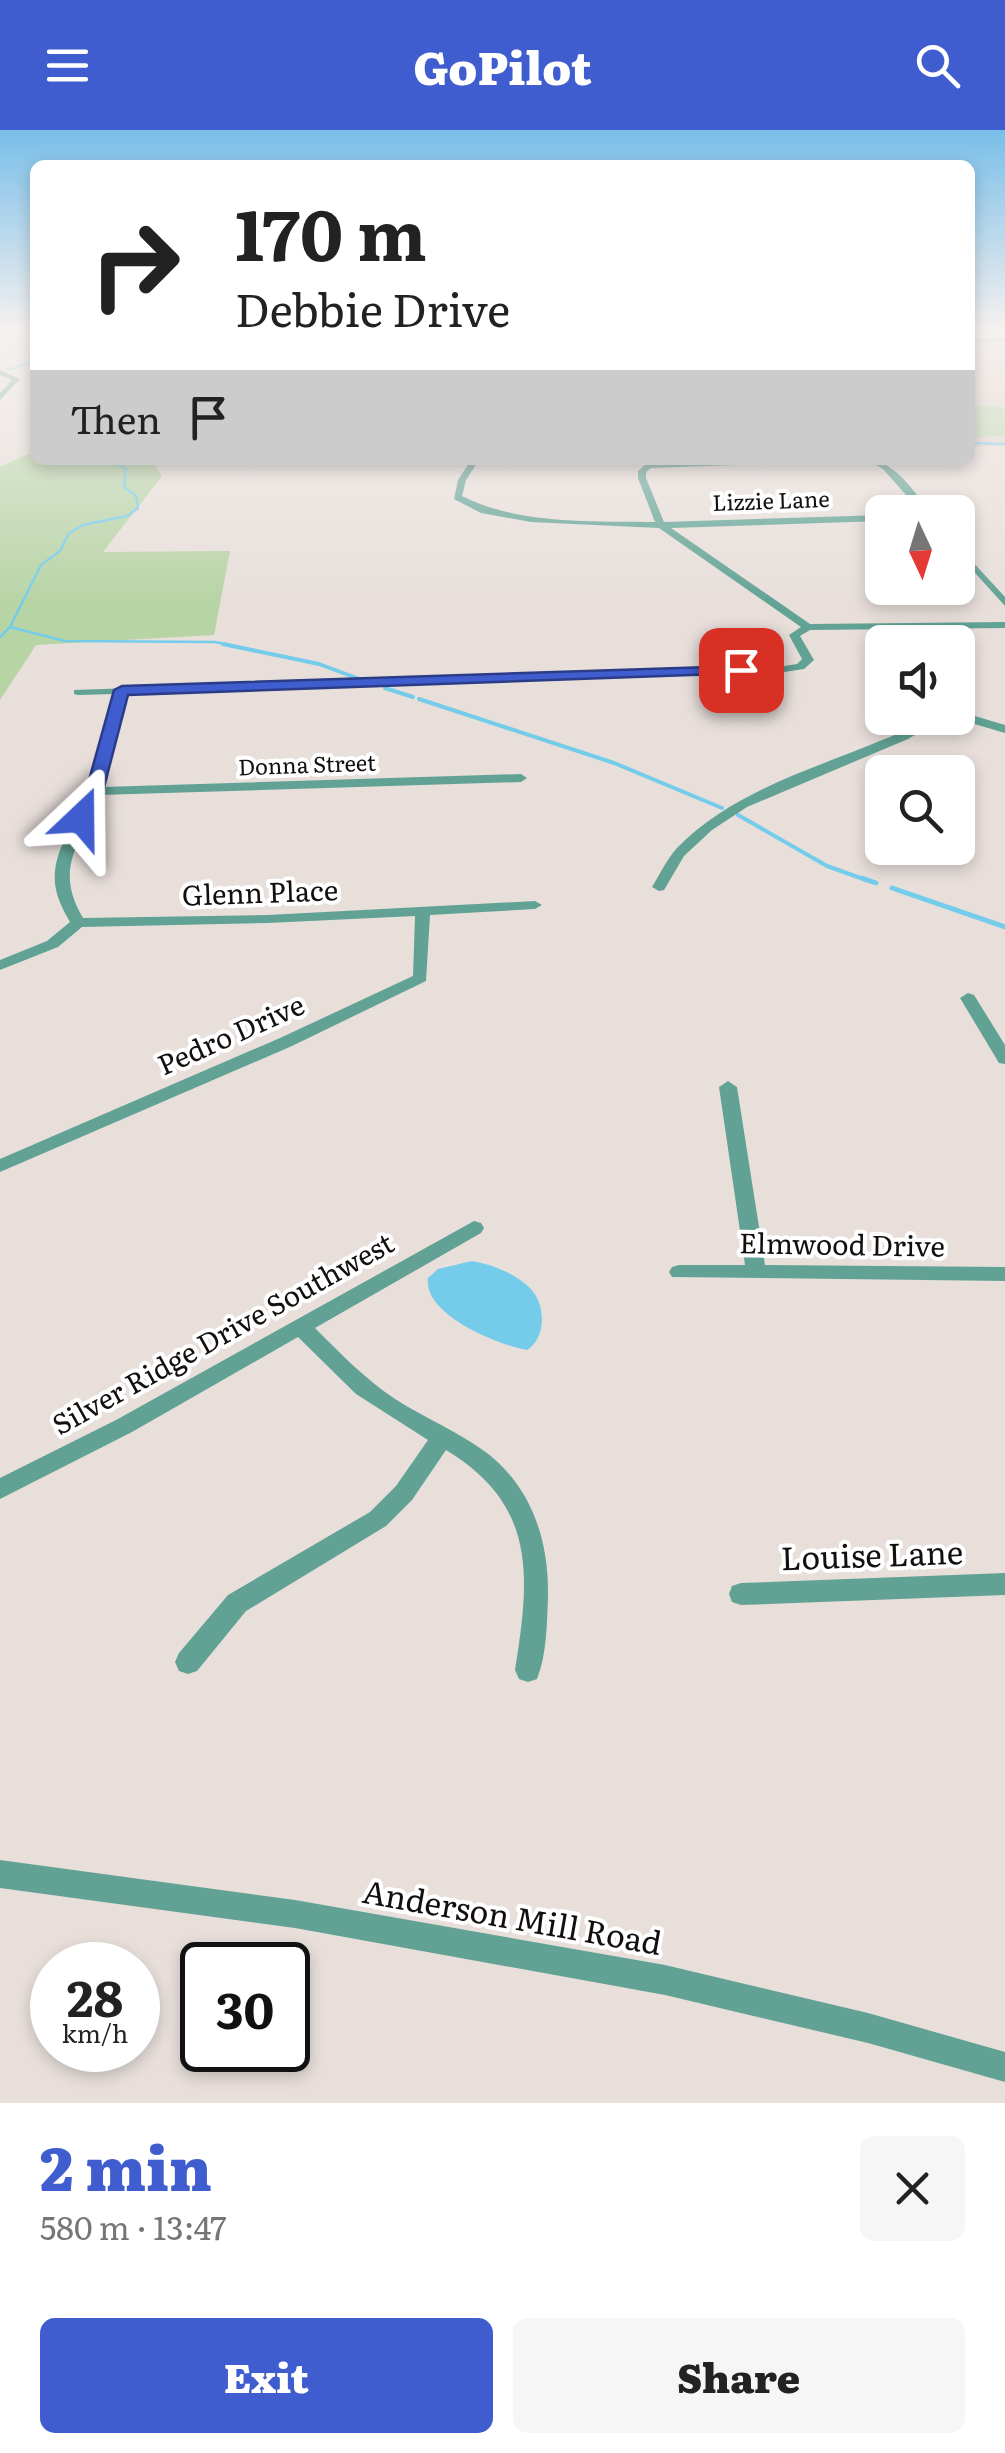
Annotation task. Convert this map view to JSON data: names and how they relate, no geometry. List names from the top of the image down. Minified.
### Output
{"streets":{"street":["Lizzie Lane","Donna Street","Glenn Place","Pedro Drive","Elmwood Drive","Silver Ridge Drive Southwest","Louise Lane","Anderson Mill Road"]},"crossings":[["Glenn Place","Pedro Drive"]],"north":"bottom","page":{"header":"GoPilot","turn":["170 m","Debbie Drive"],"then":"Then","speed":"28 km/h","limit":"30","heading":["2 min","580 m · 13:47"],"buttons":["Exit","Share"]}}
